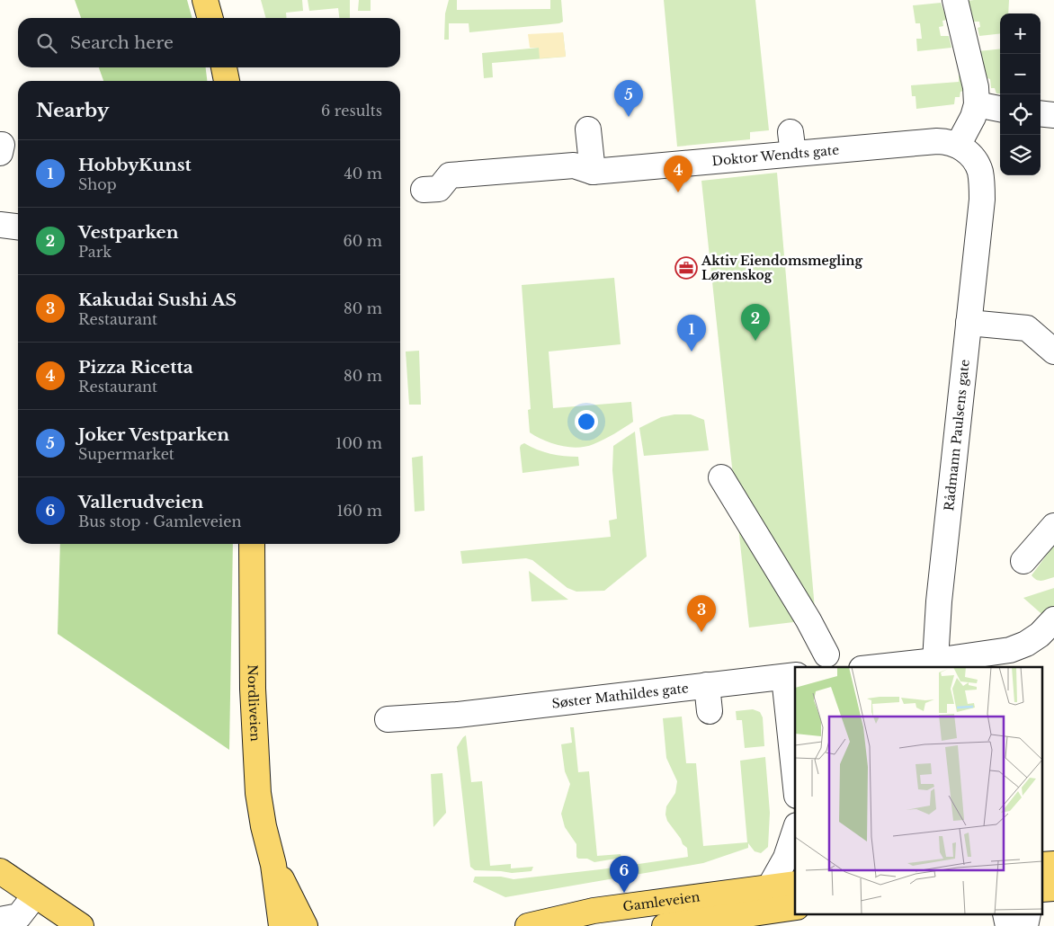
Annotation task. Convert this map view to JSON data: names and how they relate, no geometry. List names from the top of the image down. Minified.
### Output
{"streets":{"main road":["Nordliveien","Gamleveien"],"street":["Doktor Wendts gate","Rådmann Paulsens gate","Søster Mathildes gate"]},"crossings":[["Doktor Wendts gate","Rådmann Paulsens gate"]],"places":{"office":["Aktiv Eiendomsmegling Lørenskog"]},"page":{"map_buttons":["+","−"],"search":"Search here","pins":["5","4","2","1","3","6"],"heading":["Nearby","6 results"],"list":[{"mark":"1","name":"HobbyKunst","note":"Shop","value":"40 m"},{"mark":"2","name":"Vestparken","note":"Park","value":"60 m"},{"mark":"3","name":"Kakudai Sushi AS","note":"Restaurant","value":"80 m"},{"mark":"4","name":"Pizza Ricetta","note":"Restaurant","value":"80 m"},{"mark":"5","name":"Joker Vestparken","note":"Supermarket","value":"100 m"},{"mark":"6","name":"Vallerudveien","note":"Bus stop · Gamleveien","value":"160 m"}]}}
